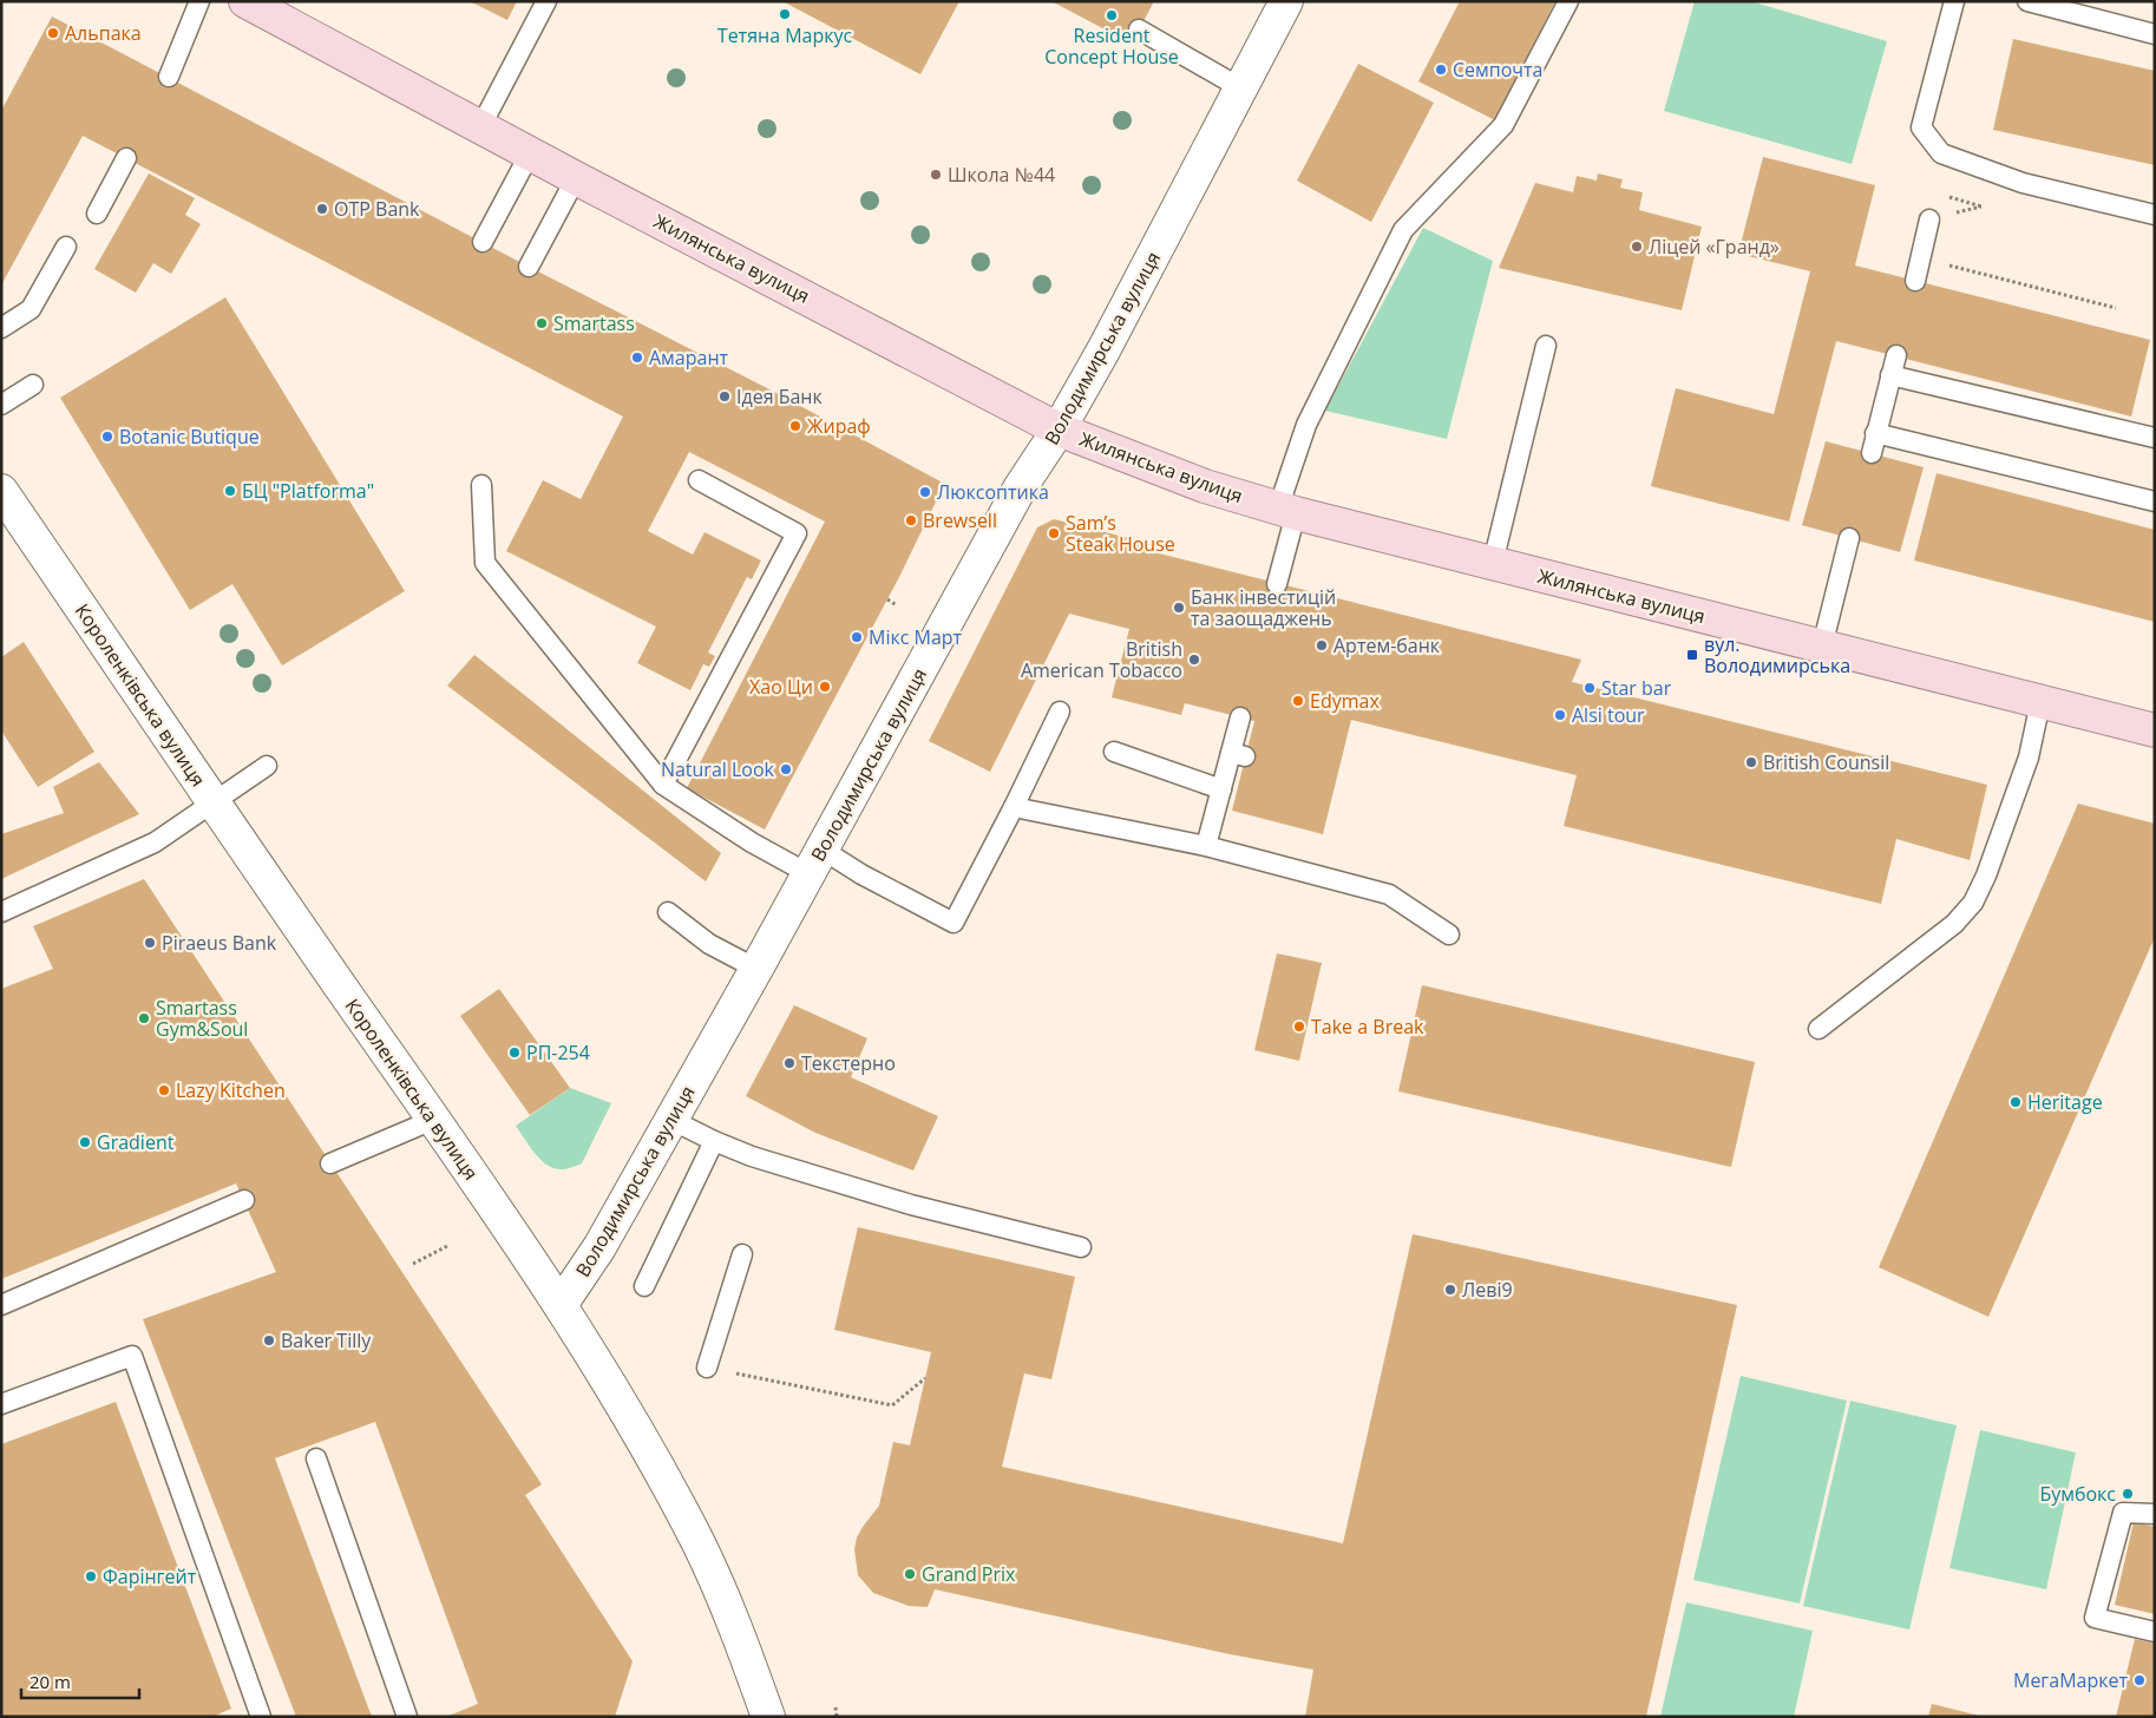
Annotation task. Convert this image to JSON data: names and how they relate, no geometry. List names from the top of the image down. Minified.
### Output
{"streets":{"main road":["Жилянська вулиця"],"street":["Володимирська вулиця","Короленківська вулиця"]},"crossings":[["Жилянська вулиця","Володимирська вулиця"],["Володимирська вулиця","Короленківська вулиця"]],"places":{"other":["Тетяна Маркус","Resident Concept House","Альпака","Семпочта","Школа №44","OTP Bank","Ліцей «Гранд»","Smartass","Амарант","Ідея Банк","Жираф","Botanic Butique","БЦ \"Platforma\"","Люксоптика","Brewsell","Sam’s Steak House","Банк інвестицій та заощаджень","Мікс Март","Артем-банк","British American Tobacco","Хао Ци","Star bar","Edymax","Alsi tour","British Counsil","Natural Look","Piraeus Bank","Smartass Gym&Soul","Take a Break","РП-254","Текстерно","Lazy Kitchen","Heritage","Gradient","Леві9","Baker Tilly","Бумбокс","Grand Prix","Фарінгейт","МегаМаркет"],"transit":["вул. Володимирська"]},"scale_bar":"20 m"}
